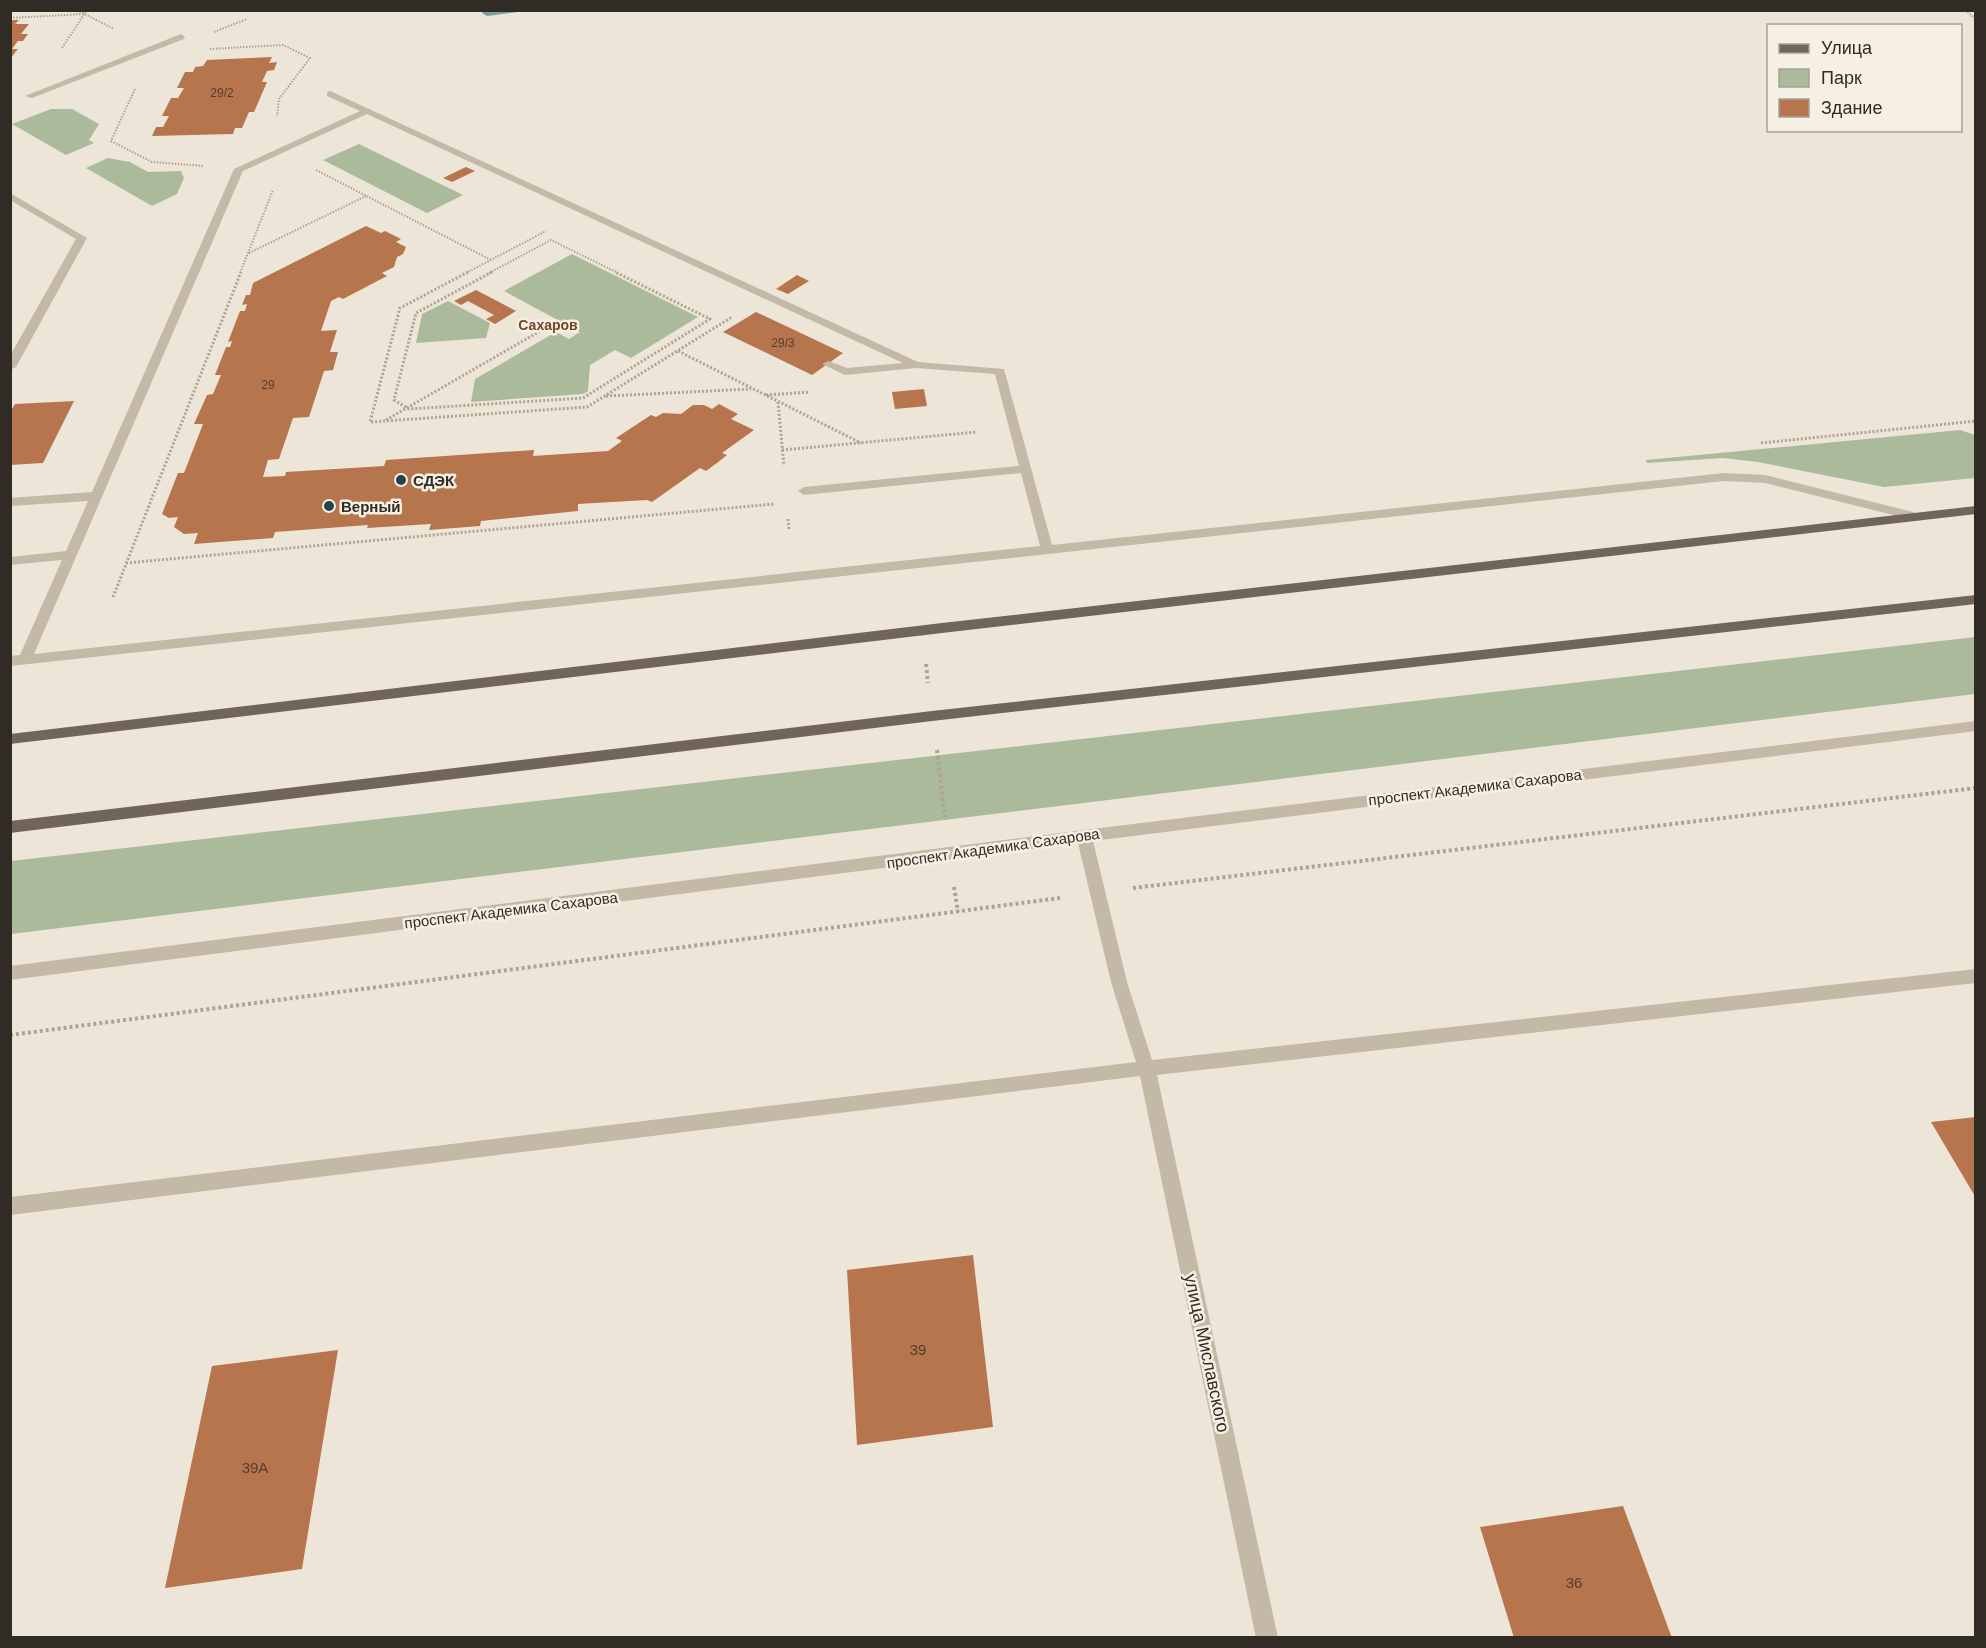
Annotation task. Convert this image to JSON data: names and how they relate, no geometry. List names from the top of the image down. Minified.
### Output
{"streets":{"street":["проспект Академика Сахарова","улица Миславского"]},"crossings":[["проспект Академика Сахарова","улица Миславского"]],"districts":["Сахаров"],"places":["СДЭК","Верный"],"house_numbers":["29/2","29/3","29","39","39А","36"],"legend":["Улица","Парк","Здание"]}
